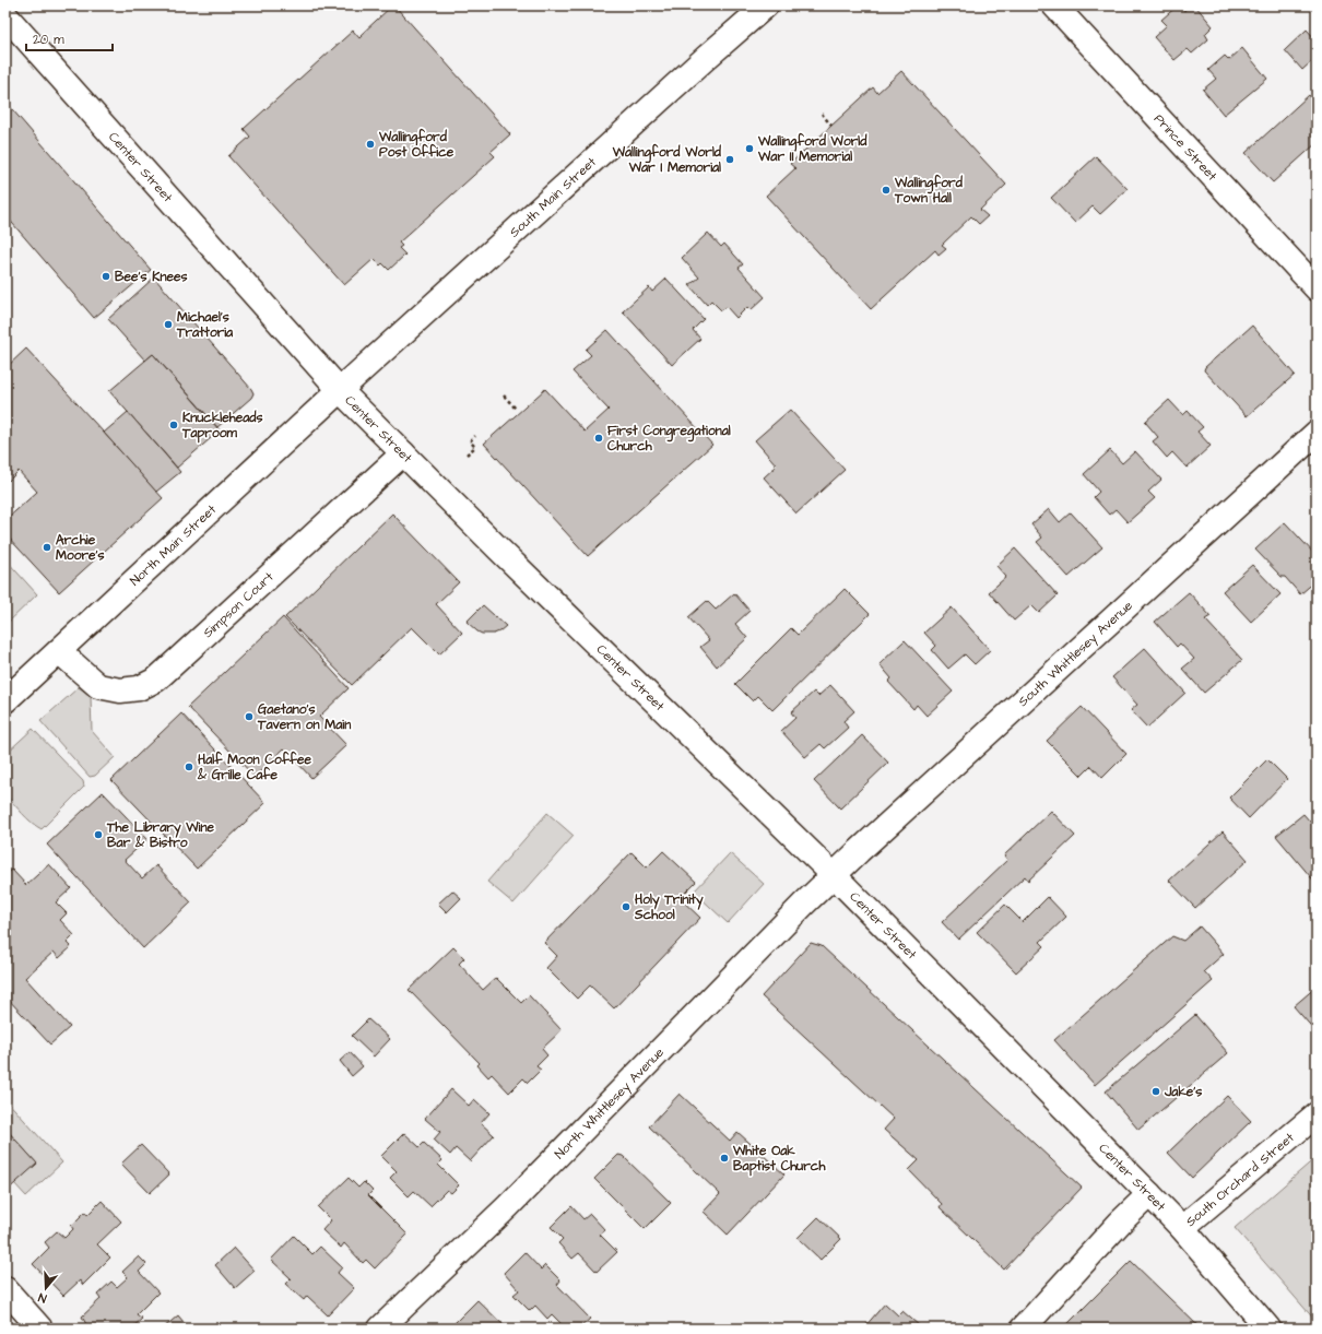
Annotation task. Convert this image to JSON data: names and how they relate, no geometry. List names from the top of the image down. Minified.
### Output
{"streets":{"street":["Prince Street","Center Street","South Main Street","North Main Street","Simpson Court","South Whittlesey Avenue","North Whittlesey Avenue","South Orchard Street"]},"crossings":[["Center Street","South Main Street"],["Center Street","North Main Street"],["Center Street","Simpson Court"],["Center Street","South Whittlesey Avenue"],["Center Street","North Whittlesey Avenue"],["Center Street","South Orchard Street"],["South Main Street","North Main Street"],["North Main Street","Simpson Court"],["South Whittlesey Avenue","North Whittlesey Avenue"]],"places":["Wallingford Post Office","Wallingford World War II Memorial","Wallingford World War I Memorial","Wallingford Town Hall","Bee's Knees","Michael's Trattoria","Knuckleheads Taproom","First Congregational Church","Archie Moore's","Gaetano's Tavern on Main","Half Moon Coffee & Grille Cafe","The Library Wine Bar & Bistro","Holy Trinity School","Jake's","White Oak Baptist Church"],"scale_bar":"20 m","north":"bottom"}
